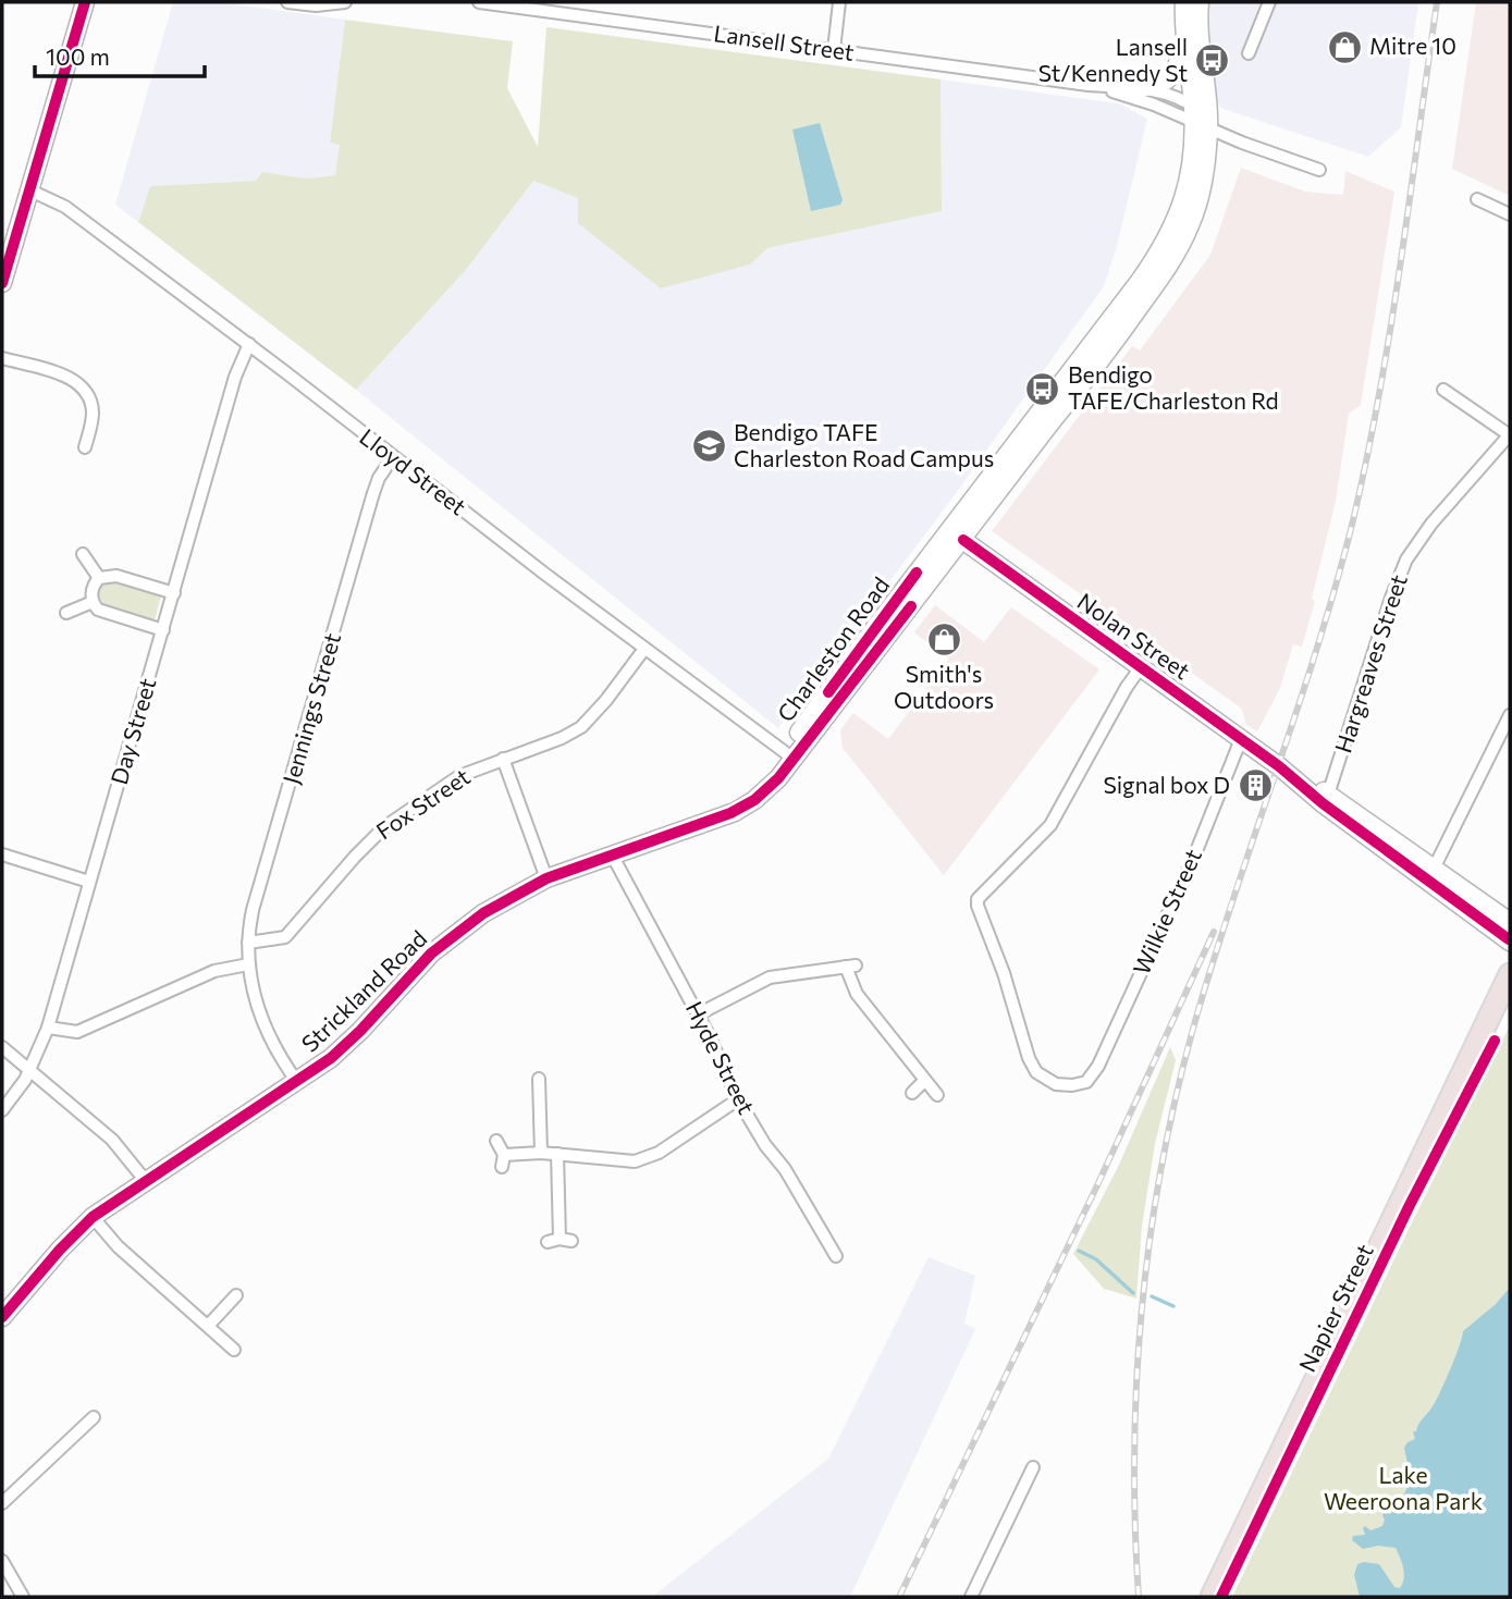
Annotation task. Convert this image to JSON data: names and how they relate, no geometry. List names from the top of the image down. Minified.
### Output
{"streets":{"highway":["Napier Street"],"street":["Lansell Street","Lloyd Street","Nolan Street","Charleston Road","Hargreaves Street","Jennings Street","Day Street","Fox Street","Wilkie Street","Strickland Road","Hyde Street"]},"crossings":[["Lansell Street","Charleston Road"],["Lloyd Street","Charleston Road"],["Lloyd Street","Jennings Street"],["Lloyd Street","Day Street"],["Lloyd Street","Fox Street"],["Lloyd Street","Strickland Road"],["Nolan Street","Charleston Road"],["Nolan Street","Hargreaves Street"],["Nolan Street","Wilkie Street"],["Charleston Road","Strickland Road"],["Jennings Street","Fox Street"],["Jennings Street","Strickland Road"],["Strickland Road","Hyde Street"]],"parks":["Lake Weeroona Park"],"places":{"shop":["Mitre 10","Smith's Outdoors"],"bus stop":["Lansell St/Kennedy St","Bendigo TAFE/Charleston Rd"],"school or university":["Bendigo TAFE Charleston Road Campus"],"building":["Signal box D"]},"scale_bar":"100 m"}
